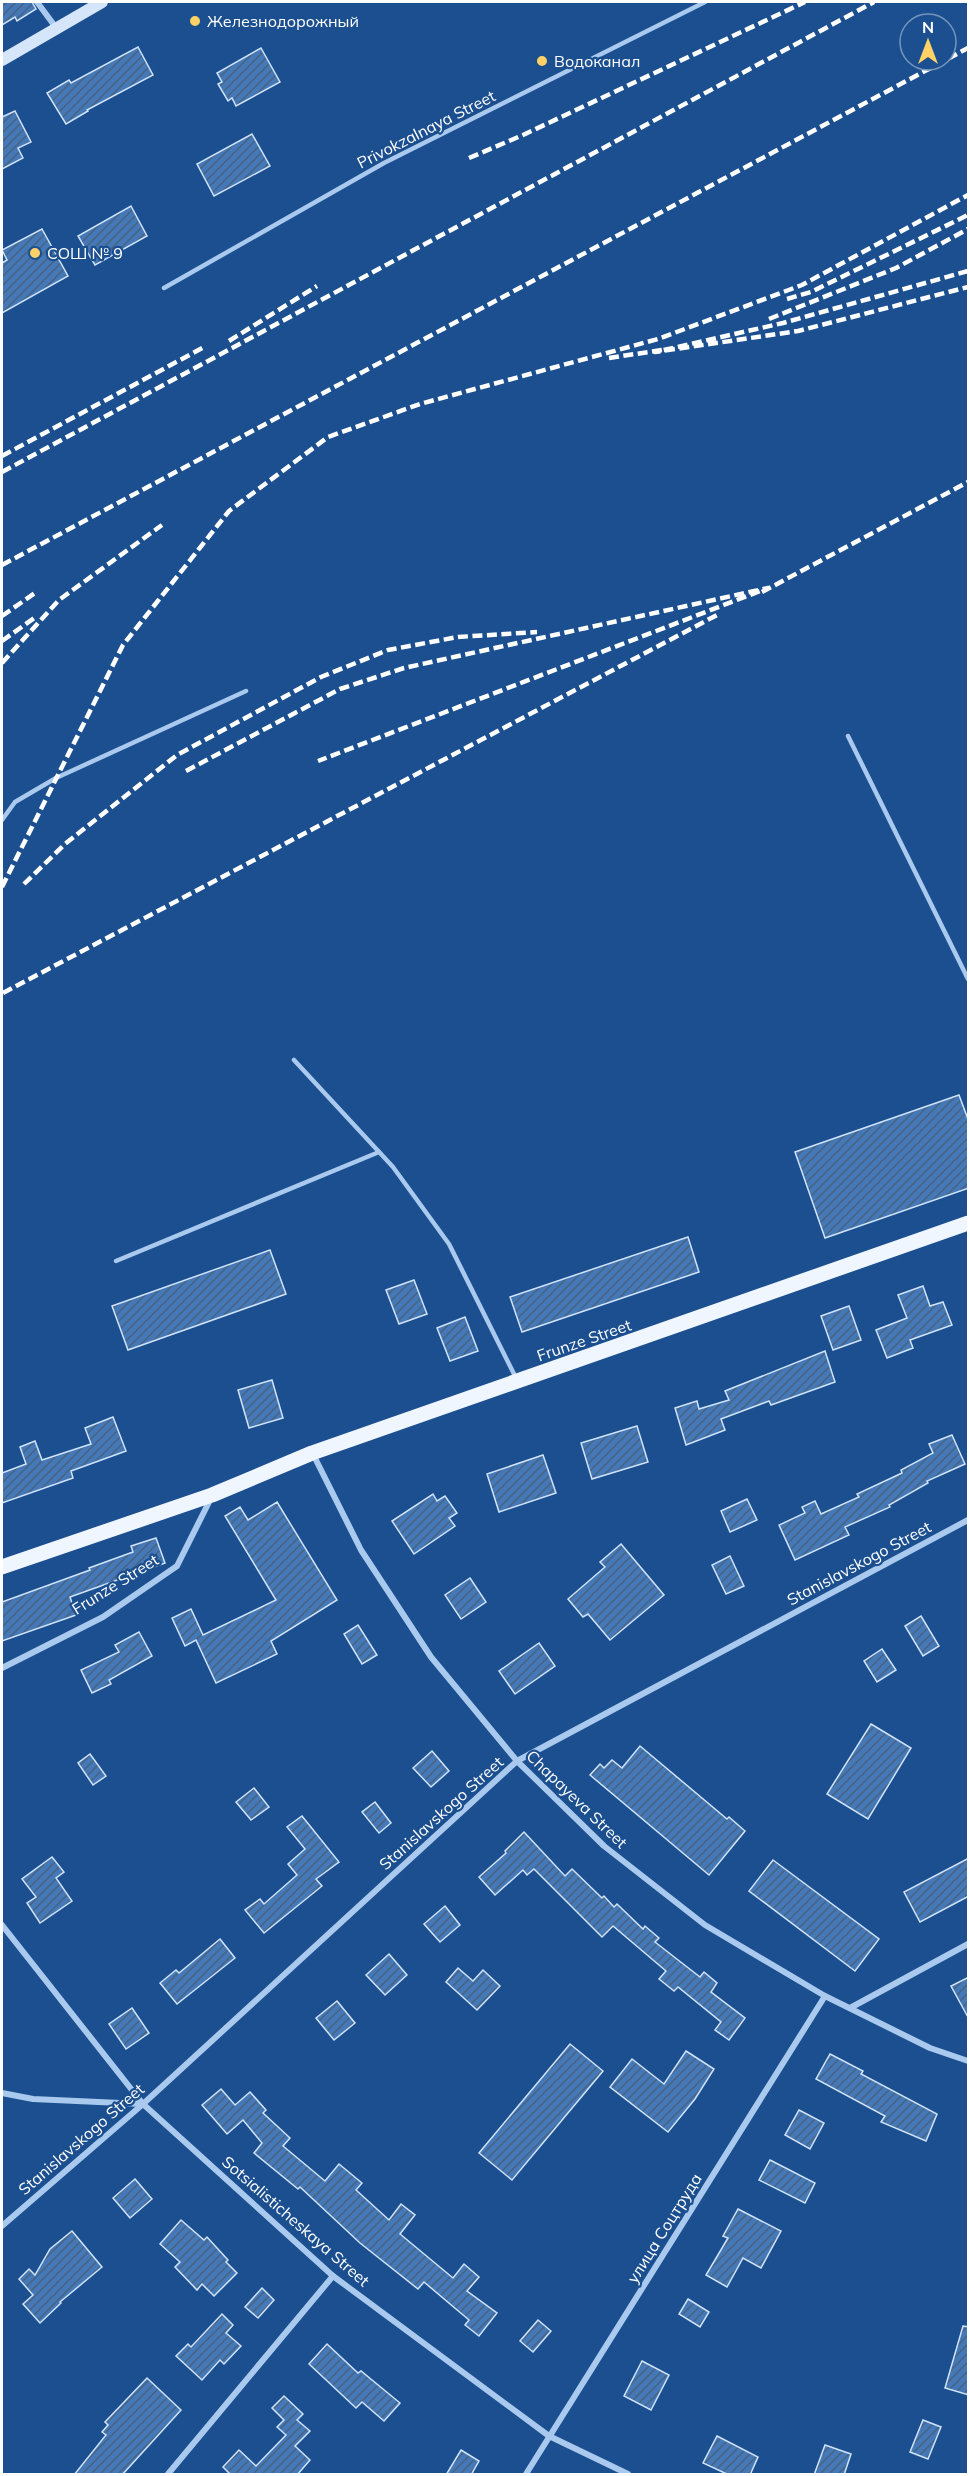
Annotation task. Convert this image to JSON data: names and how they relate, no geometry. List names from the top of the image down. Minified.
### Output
{"streets":{"main road":["Frunze Street"],"street":["Stanislavskogo Street","Chapayeva Street","Sotsialisticheskaya Street","улица Соцтруда"],"lane":["Privokzalnaya Street"]},"crossings":[["Frunze Street","Chapayeva Street"],["Stanislavskogo Street","Chapayeva Street"],["Stanislavskogo Street","Sotsialisticheskaya Street"],["Chapayeva Street","улица Соцтруда"],["Sotsialisticheskaya Street","улица Соцтруда"]],"places":["Железнодорожный","Водоканал","СОШ № 9"],"north":"top"}
